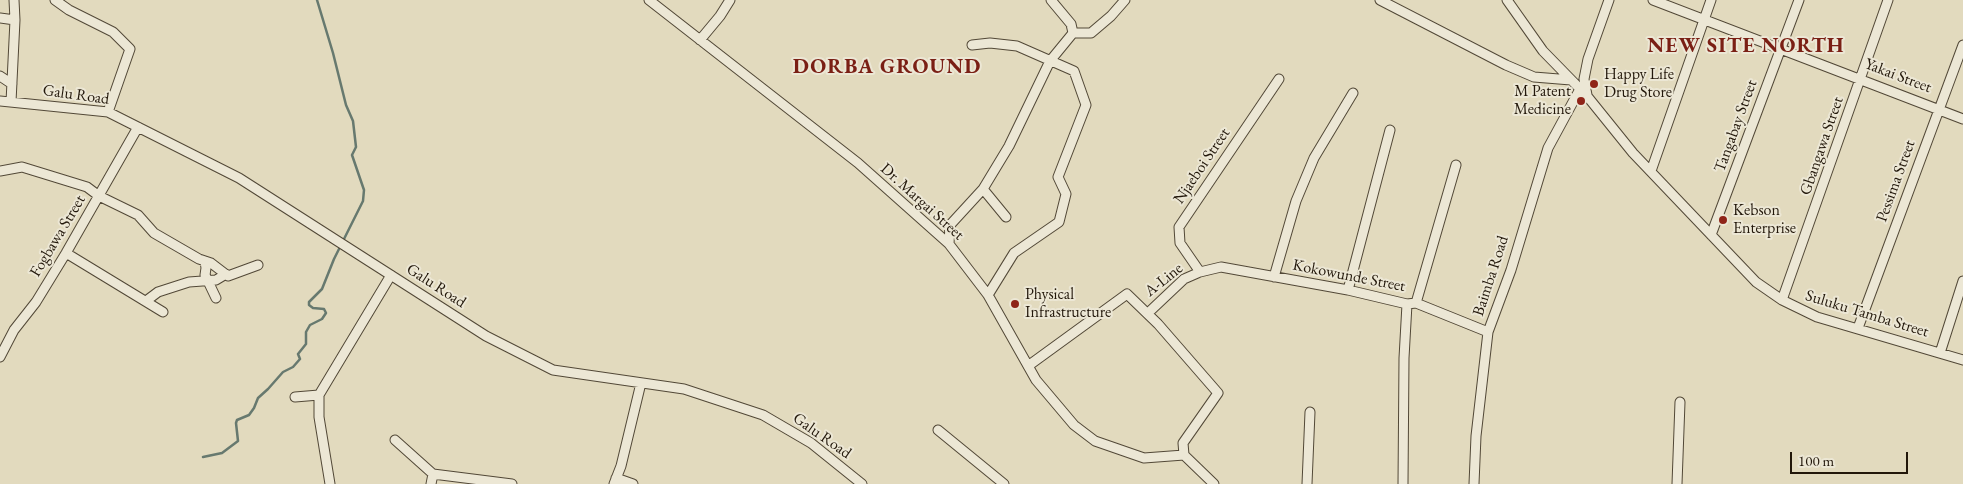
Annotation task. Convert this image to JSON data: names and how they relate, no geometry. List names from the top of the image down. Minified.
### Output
{"streets":{"street":["Yakai Street","Galu Road","Tangabay Street","Gbangawa Street","Njaeboi Street","Pessima Street","Dr. Margai Street","Fogbawa Street","Kokowunde Street","Baimba Road","A-Line","Suluku Tamba Street"]},"crossings":[["Yakai Street","Tangabay Street"],["Yakai Street","Gbangawa Street"],["Yakai Street","Pessima Street"],["Galu Road","Fogbawa Street"],["Tangabay Street","Suluku Tamba Street"],["Gbangawa Street","Suluku Tamba Street"],["Njaeboi Street","Kokowunde Street"],["Njaeboi Street","A-Line"],["Pessima Street","Suluku Tamba Street"],["Dr. Margai Street","A-Line"],["Kokowunde Street","Baimba Road"],["Kokowunde Street","A-Line"],["Baimba Road","Suluku Tamba Street"]],"districts":["NEW SITE NORTH","DORBA GROUND"],"places":["Happy Life Drug Store","M Patent Medicine","Kebson Enterprise","Physical Infrastructure"],"scale_bar":"100 m"}
